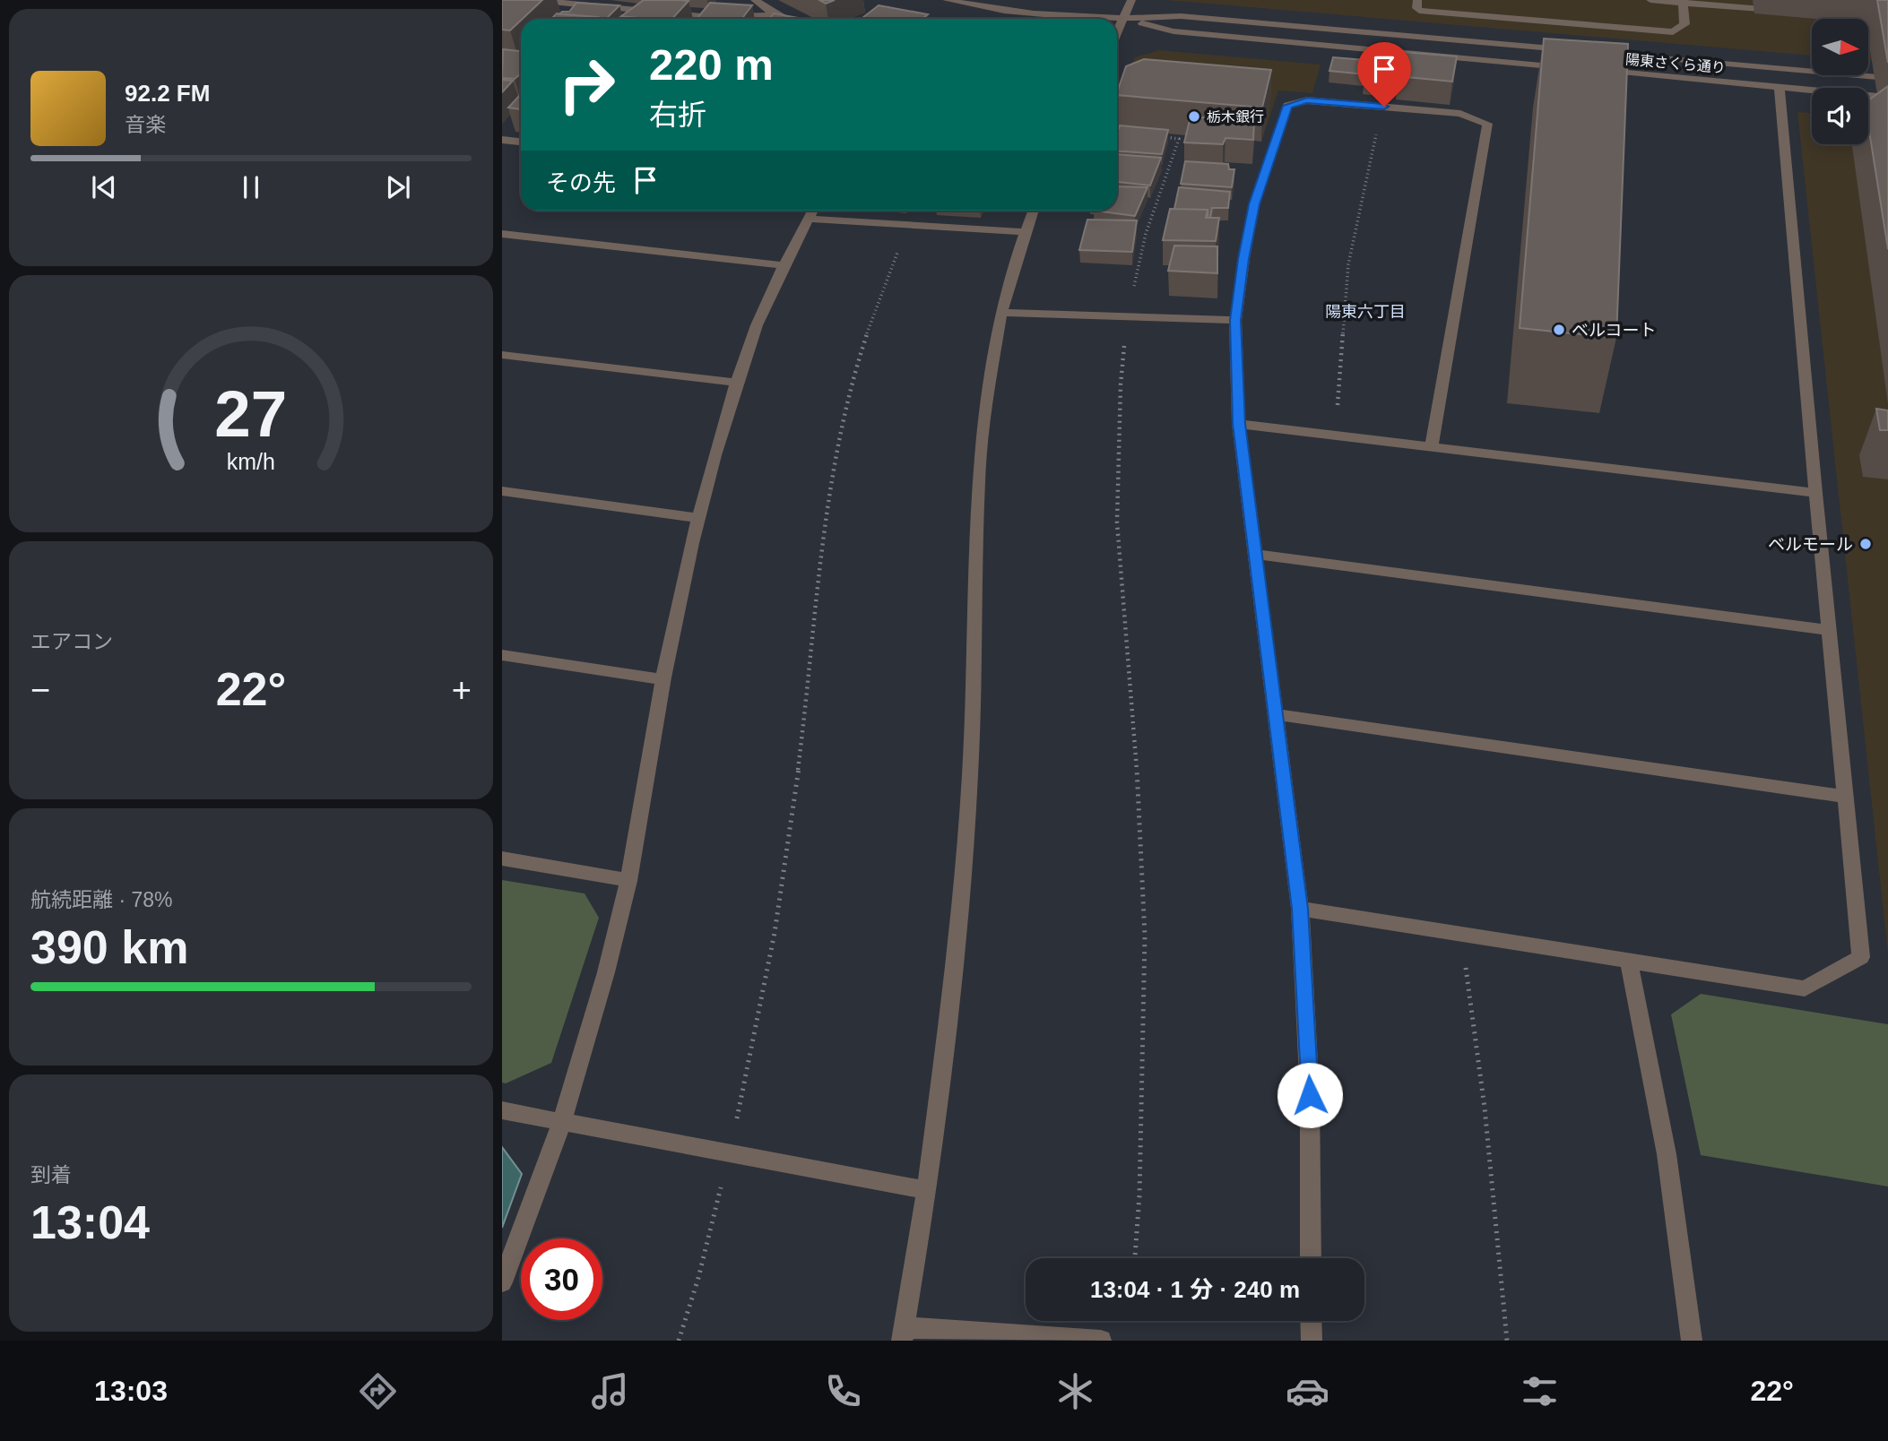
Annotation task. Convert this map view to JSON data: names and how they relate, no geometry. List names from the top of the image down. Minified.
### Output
{"streets":{"street":["陽東さくら通り"]},"districts":["陽東六丁目"],"places":["栃木銀行","ベルコート","ベルモール"],"north":"right","page":{"turn":["220 m","右折"],"song":["92.2 FM","音楽"],"then":"その先","tile":["エアコン",["航続距離 · 78%","390 km"],["到着","13:04"]],"heat":["−","22°","+"],"limit":"30","trip":"13:04 · 1 分 · 240 m","tabs":["13:03","22°"],"gauge":["27","km/h"]}}
